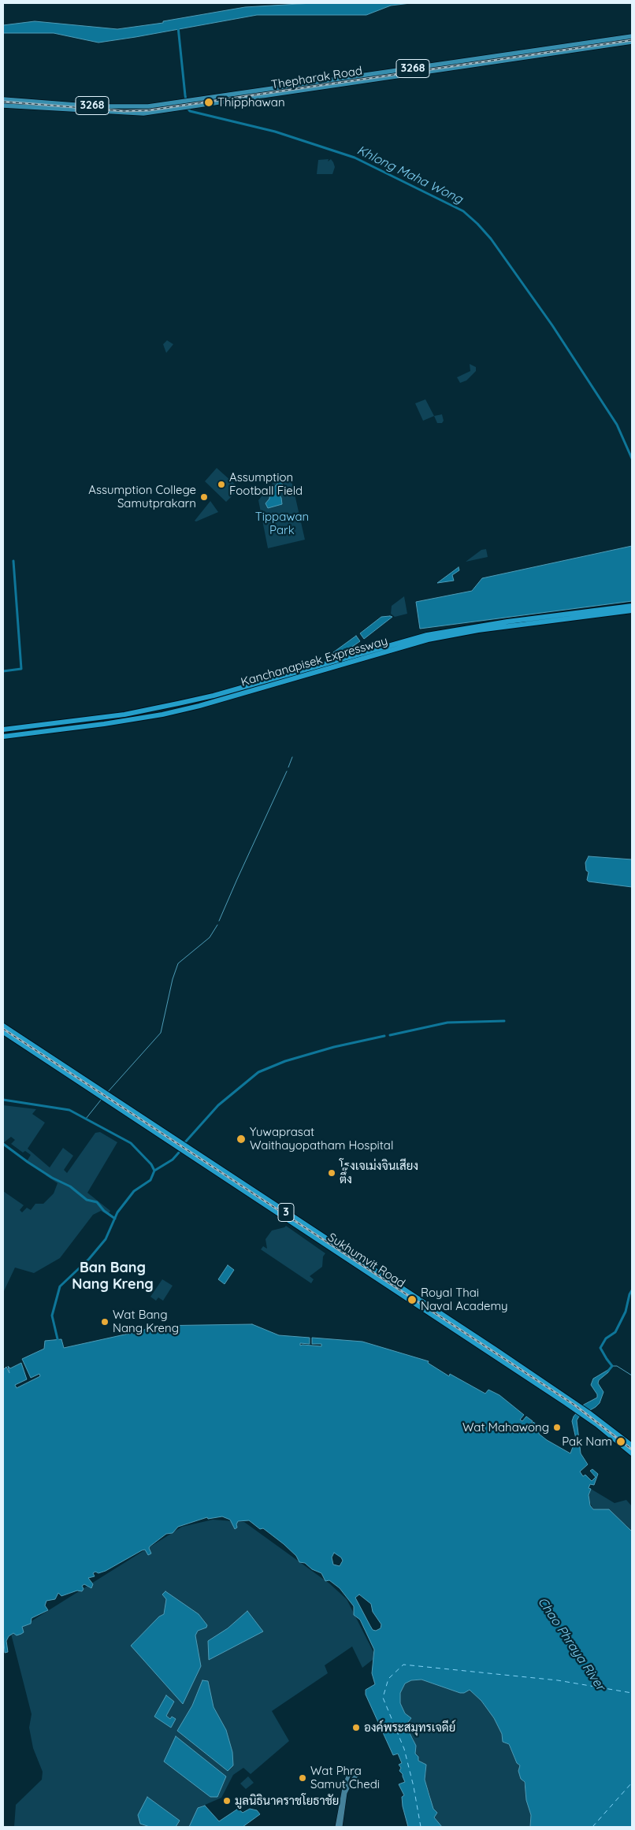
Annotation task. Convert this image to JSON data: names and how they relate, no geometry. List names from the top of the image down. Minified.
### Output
{"streets":{"highway":["Kanchanapisek Expressway","3","Sukhumvit Road"],"main road":["3268","Thepharak Road"]},"districts":["Ban Bang Nang Kreng"],"water":["Khlong Maha Wong","Chao Phraya River"],"parks":["Tippawan Park"],"places":["Thipphawan","Assumption Football Field","Assumption College Samutprakarn","Yuwaprasat Waithayopatham Hospital","โรงเจเม่งจินเสียง ตึ๊ง","Royal Thai Naval Academy","Wat Bang Nang Kreng","Wat Mahawong","Pak Nam","องค์พระสมุทรเจดีย์","Wat Phra Samut Chedi","มูลนิธินาคราชโยธาชัย"]}
